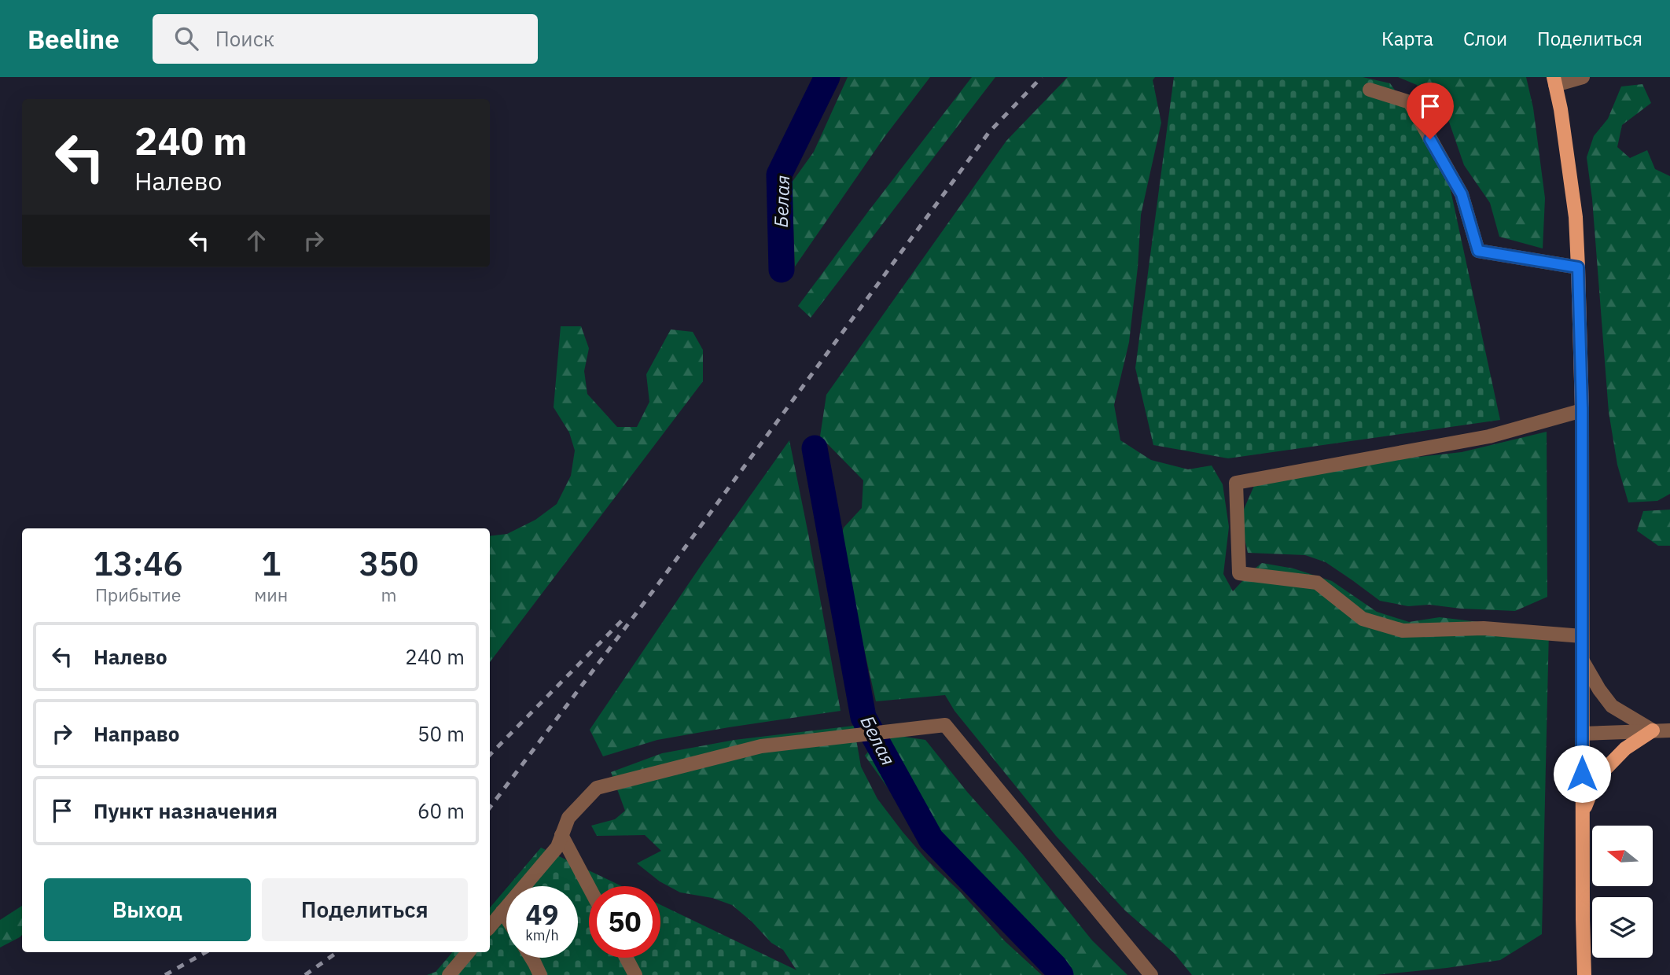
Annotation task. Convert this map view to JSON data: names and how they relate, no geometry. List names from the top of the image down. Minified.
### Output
{"water":["Белая"],"north":"left","page":{"header":"Beeline","search":"Поиск","nav":["Карта","Слои","Поделиться"],"turn":["240 m","Налево"],"eta":["13:46","Прибытие","1","мин","350","m"],"list":[{"name":"Налево","value":"240 m"},{"name":"Направо","value":"50 m"},{"name":"Пункт назначения","value":"60 m"}],"buttons":["Выход","Поделиться"],"speed":"49 km/h","limit":"50"}}
